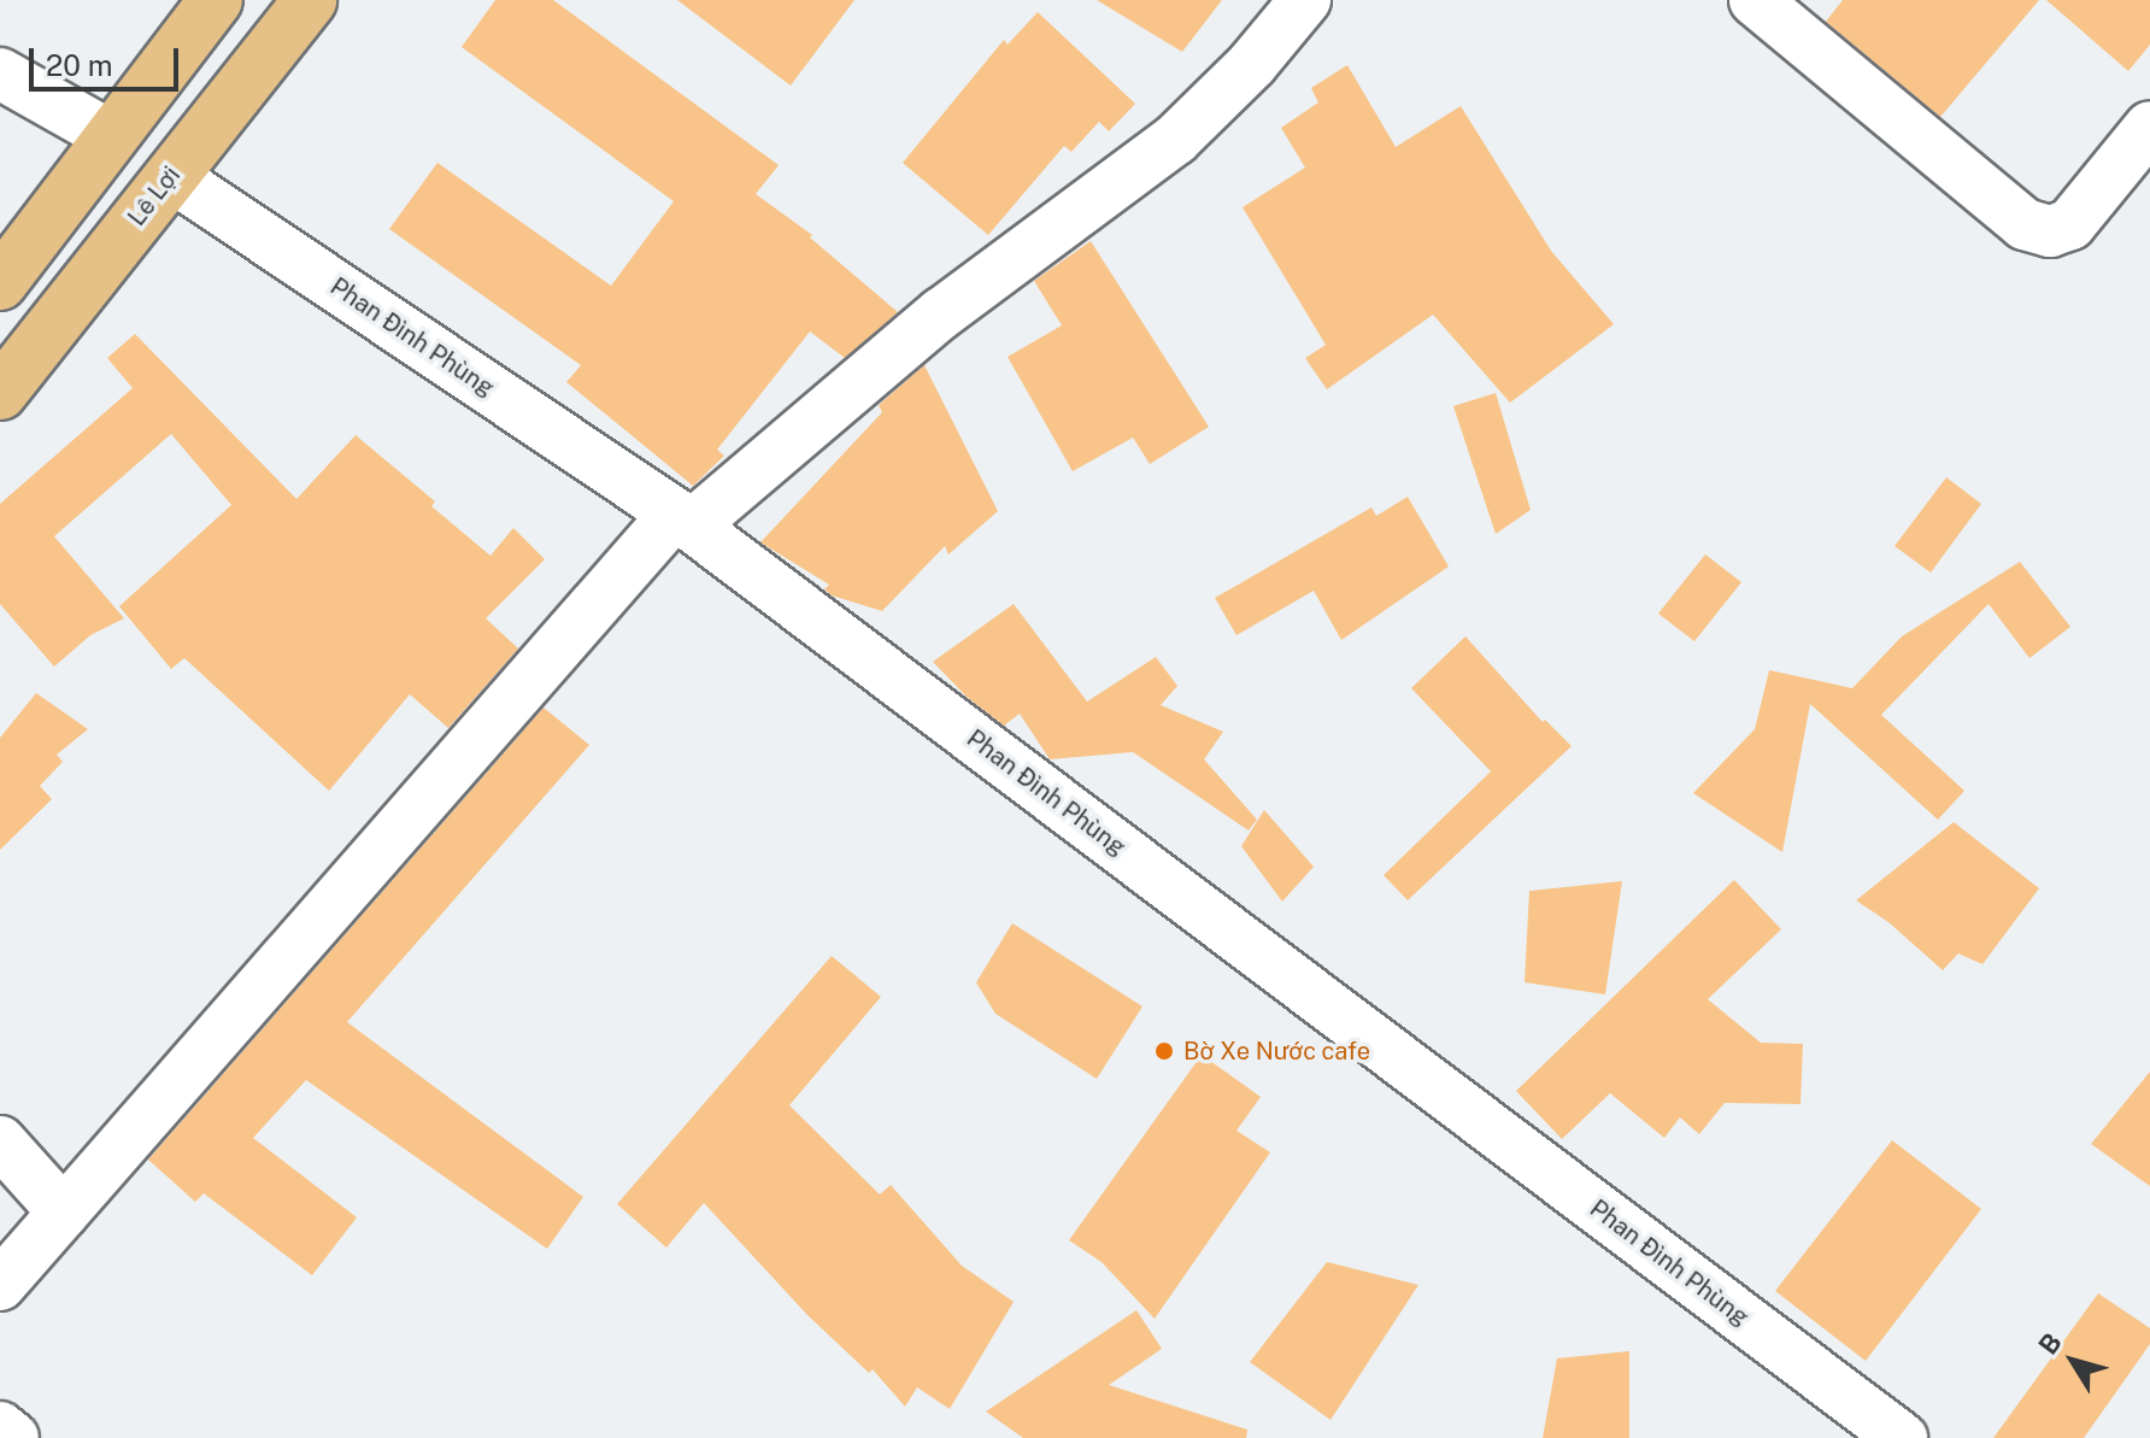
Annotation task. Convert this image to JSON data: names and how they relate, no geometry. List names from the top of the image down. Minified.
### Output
{"streets":{"main road":["Lê Lợi"],"street":["Phan Đình Phùng"]},"crossings":[["Lê Lợi","Phan Đình Phùng"]],"places":["Bờ Xe Nước cafe"],"scale_bar":"20 m","north":"top left"}
